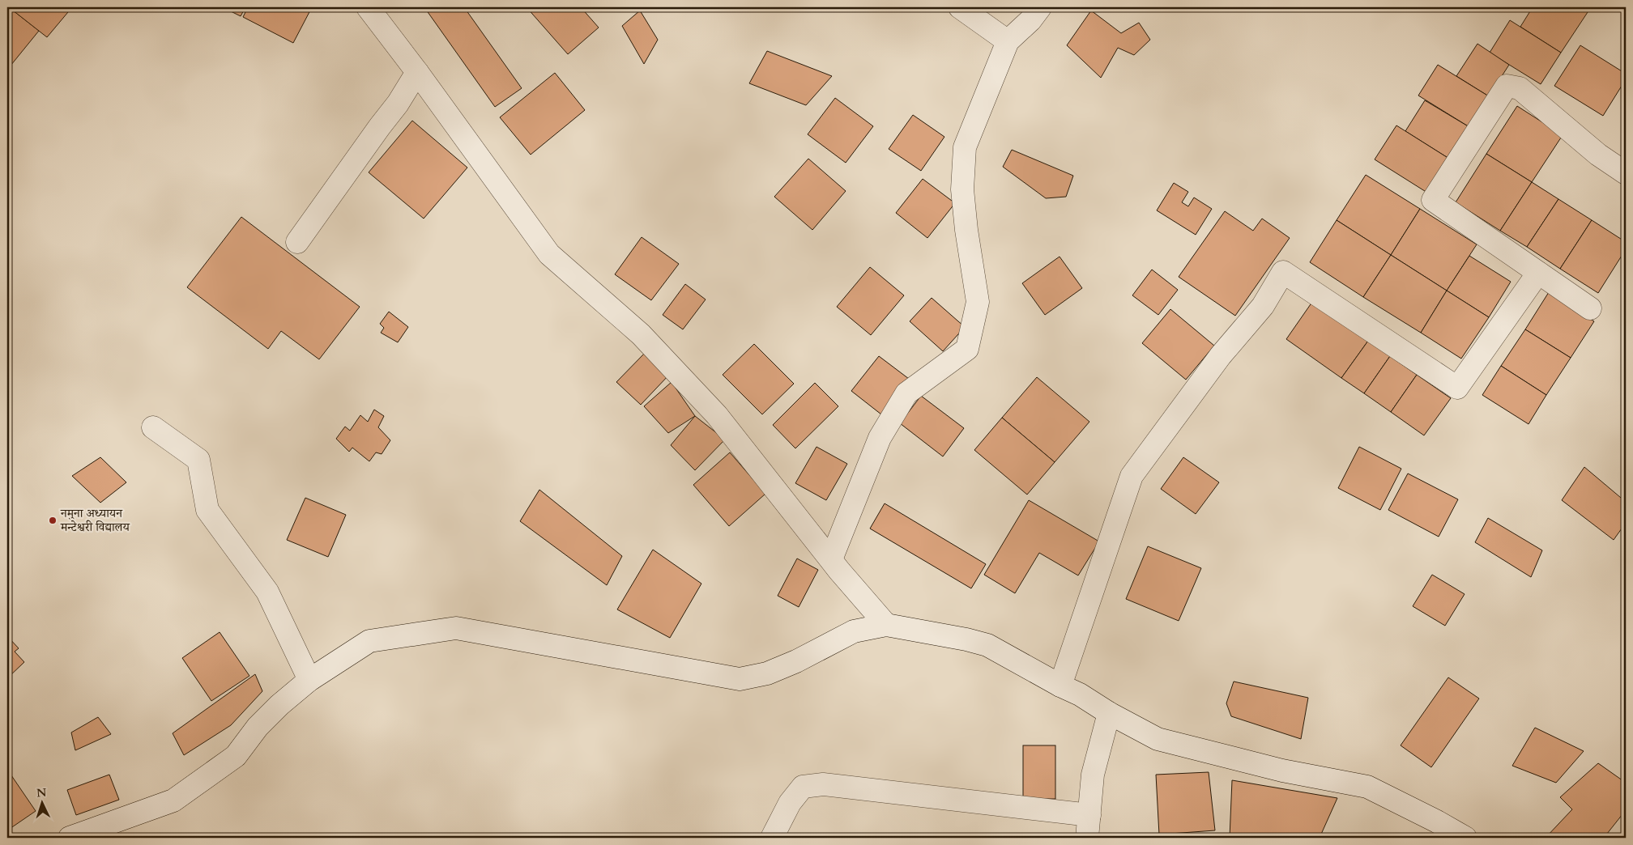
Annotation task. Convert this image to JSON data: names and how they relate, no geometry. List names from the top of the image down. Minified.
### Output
{"places":["नमुना अध्यायन मन्टेश्वरी विद्यालय"],"north":"top"}
